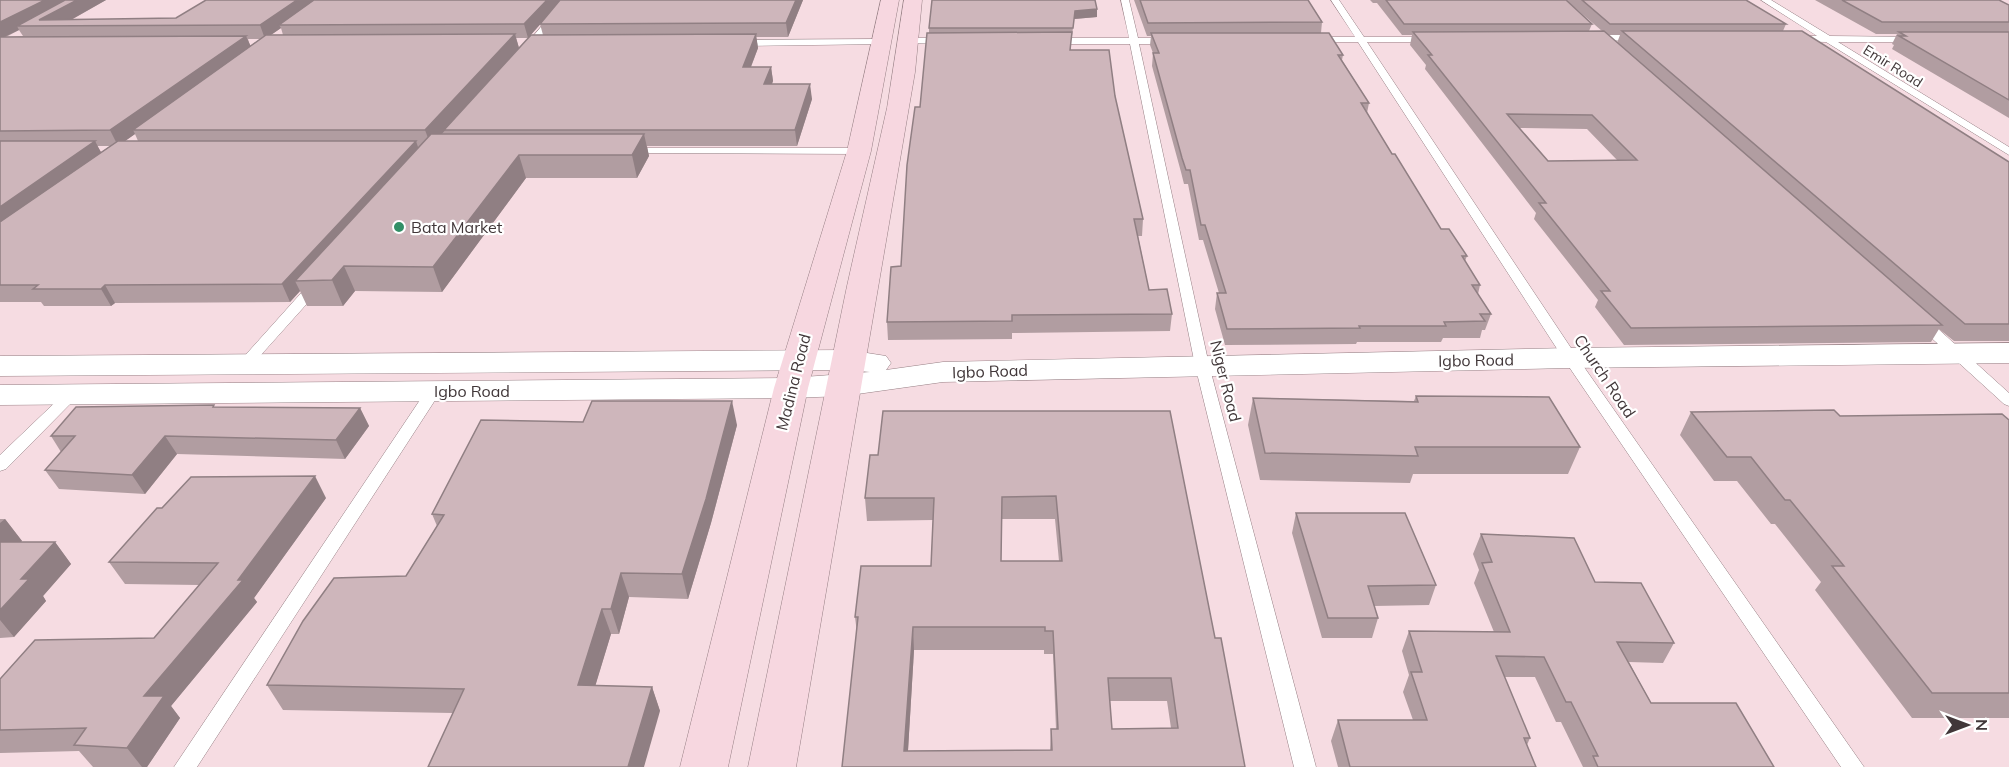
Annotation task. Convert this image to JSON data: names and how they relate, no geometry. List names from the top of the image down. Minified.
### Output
{"streets":{"main road":["Madina Road"],"street":["Igbo Road"],"lane":["Emir Road","Church Road","Niger Road"]},"crossings":[["Igbo Road","Church Road"],["Igbo Road","Niger Road"],["Igbo Road","Madina Road"]],"places":["Bata Market"],"north":"right"}
